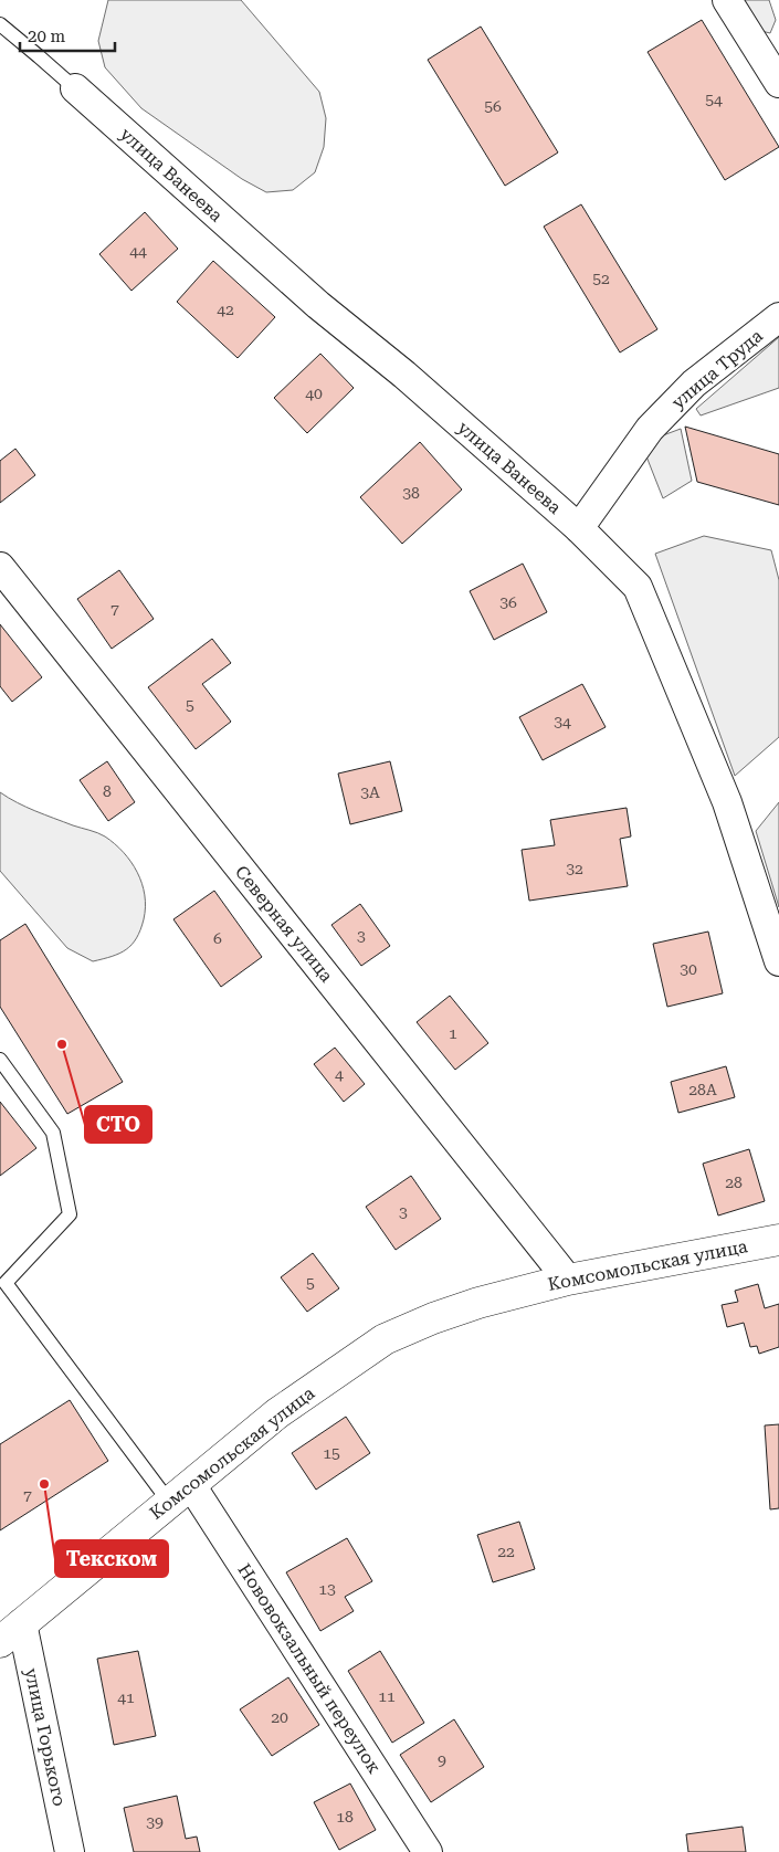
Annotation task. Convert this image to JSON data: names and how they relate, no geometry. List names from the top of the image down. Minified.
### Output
{"streets":{"street":["улица Ванеева","улица Труда","Северная улица","Комсомольская улица","Нововокзальный переулок","улица Горького"]},"crossings":[["улица Ванеева","улица Труда"],["Северная улица","Комсомольская улица"],["Комсомольская улица","Нововокзальный переулок"],["Комсомольская улица","улица Горького"]],"places":["СТО","Текском"],"house_numbers":["54","56","44","52","42","40","38","36","7","5","34","8","3А","32","3","6","30","1","4","28А","28","3","5","15","7","22","13","11","41","20","9","18","39"],"scale_bar":"20 m"}
